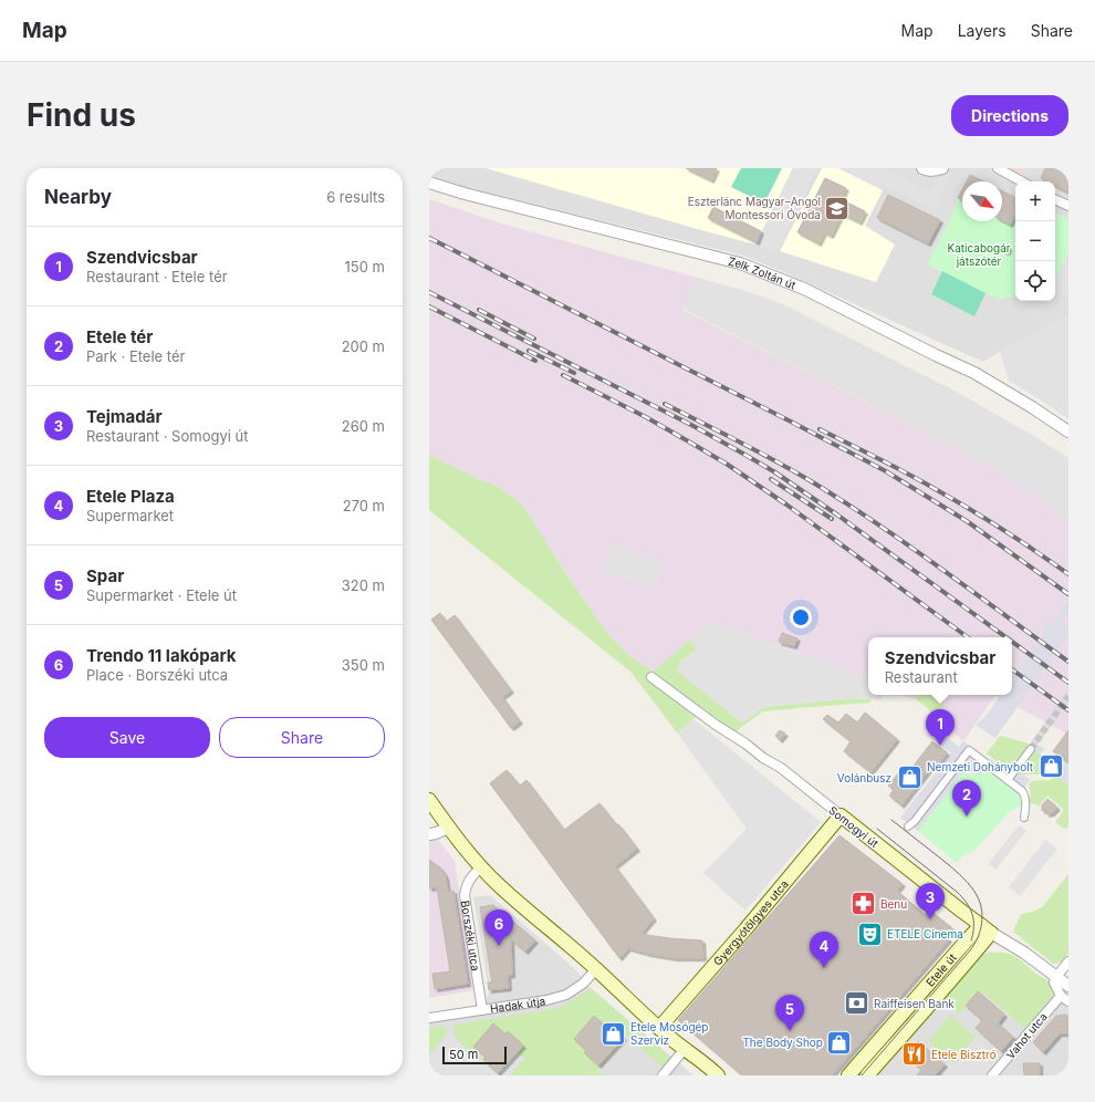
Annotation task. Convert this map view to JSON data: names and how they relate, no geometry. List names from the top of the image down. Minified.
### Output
{"streets":{"main road":["Somogyi út","Gyergyótölgyes utca","Etele út"],"street":["Zelk Zoltán út","Borszéki utca","Hadak útja","Vahot utca"]},"crossings":[["Somogyi út","Gyergyótölgyes utca"],["Somogyi út","Etele út"],["Borszéki utca","Hadak útja"]],"parks":["Katicabogár játszótér"],"places":{"school or university":["Eszterlánc Magyar–Angol Montessori Óvoda"],"shop":["Nemzeti Dohánybolt","Volánbusz","Etele Mosógép Szerviz","The Body Shop"],"pharmacy":["Benu"],"theatre":["ETELE Cinema"],"bank":["Raiffeisen Bank"],"restaurant":["Etele Bisztró"]},"scale_bar":"50 m","north":"bottom right","page":{"header":"Map","nav":["Map","Layers","Share"],"buttons":["Directions",["Save","Share"]],"title":"Find us","heading":["Nearby","6 results"],"map_buttons":["+","−"],"list":[{"mark":"1","name":"Szendvicsbar","note":"Restaurant · Etele tér","value":"150 m"},{"mark":"2","name":"Etele tér","note":"Park · Etele tér","value":"200 m"},{"mark":"3","name":"Tejmadár","note":"Restaurant · Somogyi út","value":"260 m"},{"mark":"4","name":"Etele Plaza","note":"Supermarket","value":"270 m"},{"mark":"5","name":"Spar","note":"Supermarket · Etele út","value":"320 m"},{"mark":"6","name":"Trendo 11 lakópark","note":"Place · Borszéki utca","value":"350 m"}],"popup":["Szendvicsbar","Restaurant"],"pins":["1","2","3","6","4","5"],"scale":"50 m"}}
